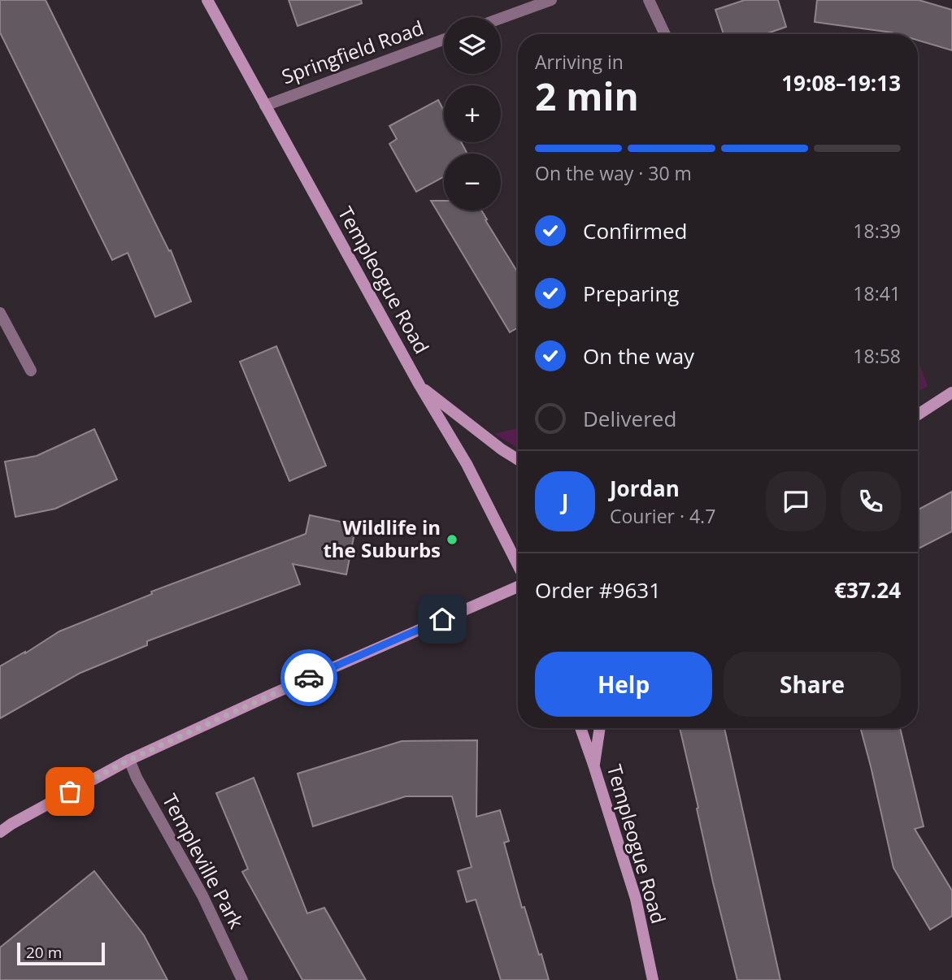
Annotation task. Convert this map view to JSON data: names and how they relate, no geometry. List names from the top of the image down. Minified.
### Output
{"streets":{"main road":["Templeogue Road"],"street":["Springfield Road","Templeville Park"]},"crossings":[["Springfield Road","Templeogue Road"]],"places":["Wildlife in the Suburbs"],"scale_bar":"20 m","page":{"map_buttons":["+","−"],"heading":["2 min","Arriving in","19:08–19:13"],"panel":["Jordan","Courier · 4.7","Order #9631","€37.24"],"bar":"On the way · 30 m","list":[["Confirmed","18:39"],["Preparing","18:41"],["On the way","18:58"],"Delivered"],"round":"J","buttons":["Help","Share"],"scale":"20 m"}}
